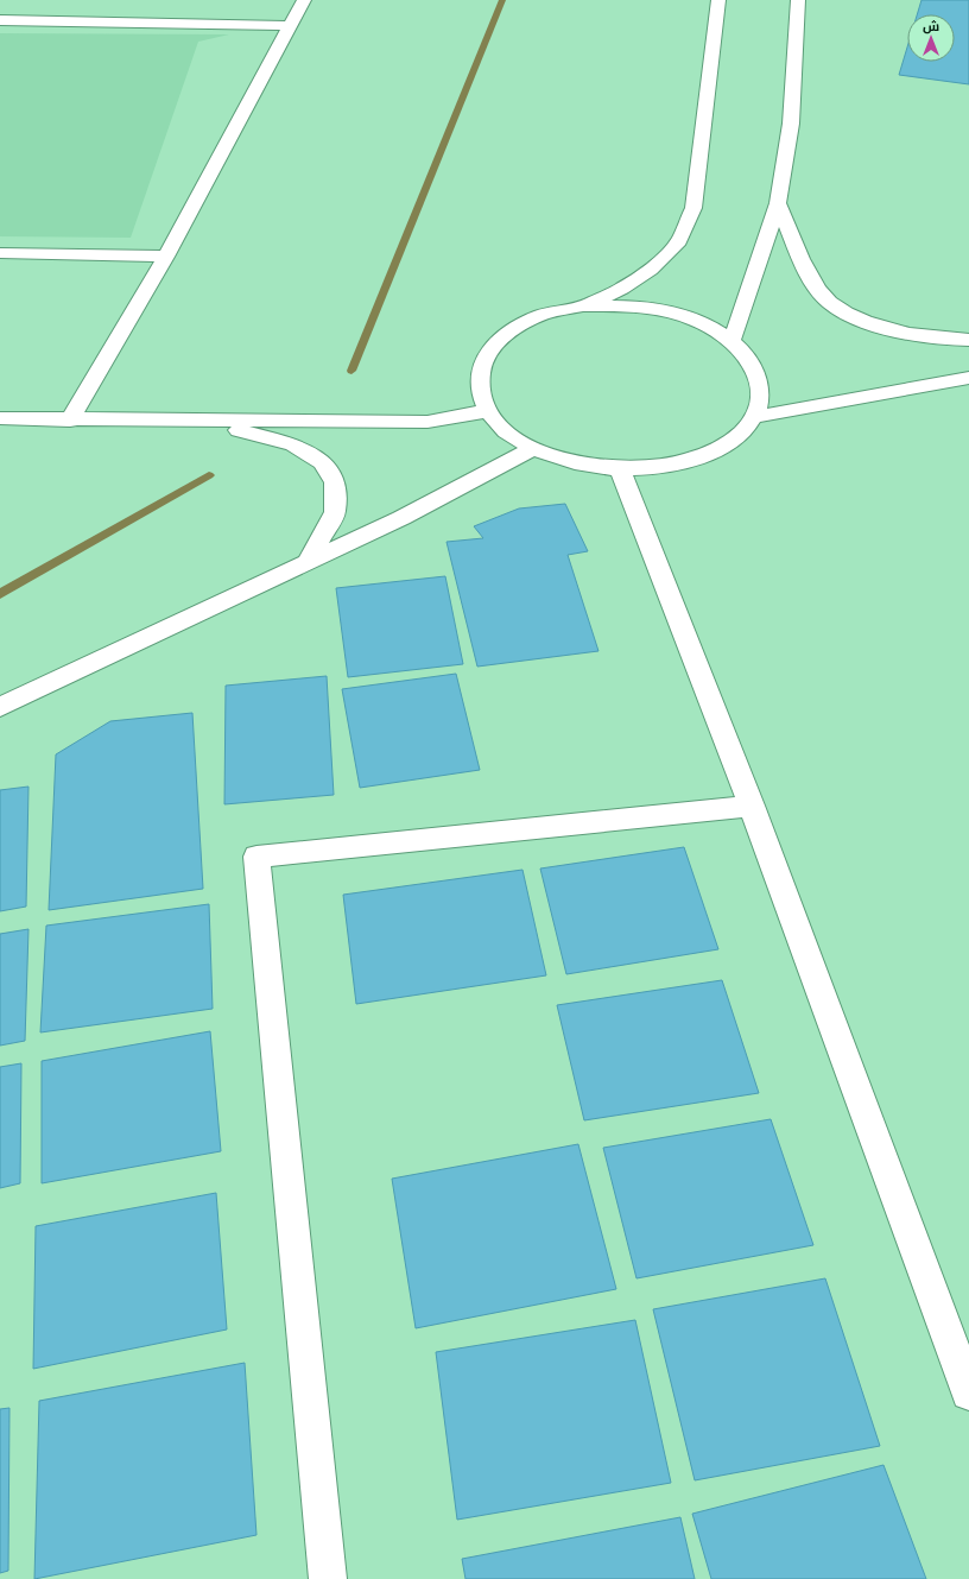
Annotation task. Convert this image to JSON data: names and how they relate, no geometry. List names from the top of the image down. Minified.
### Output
{"north":"top"}
